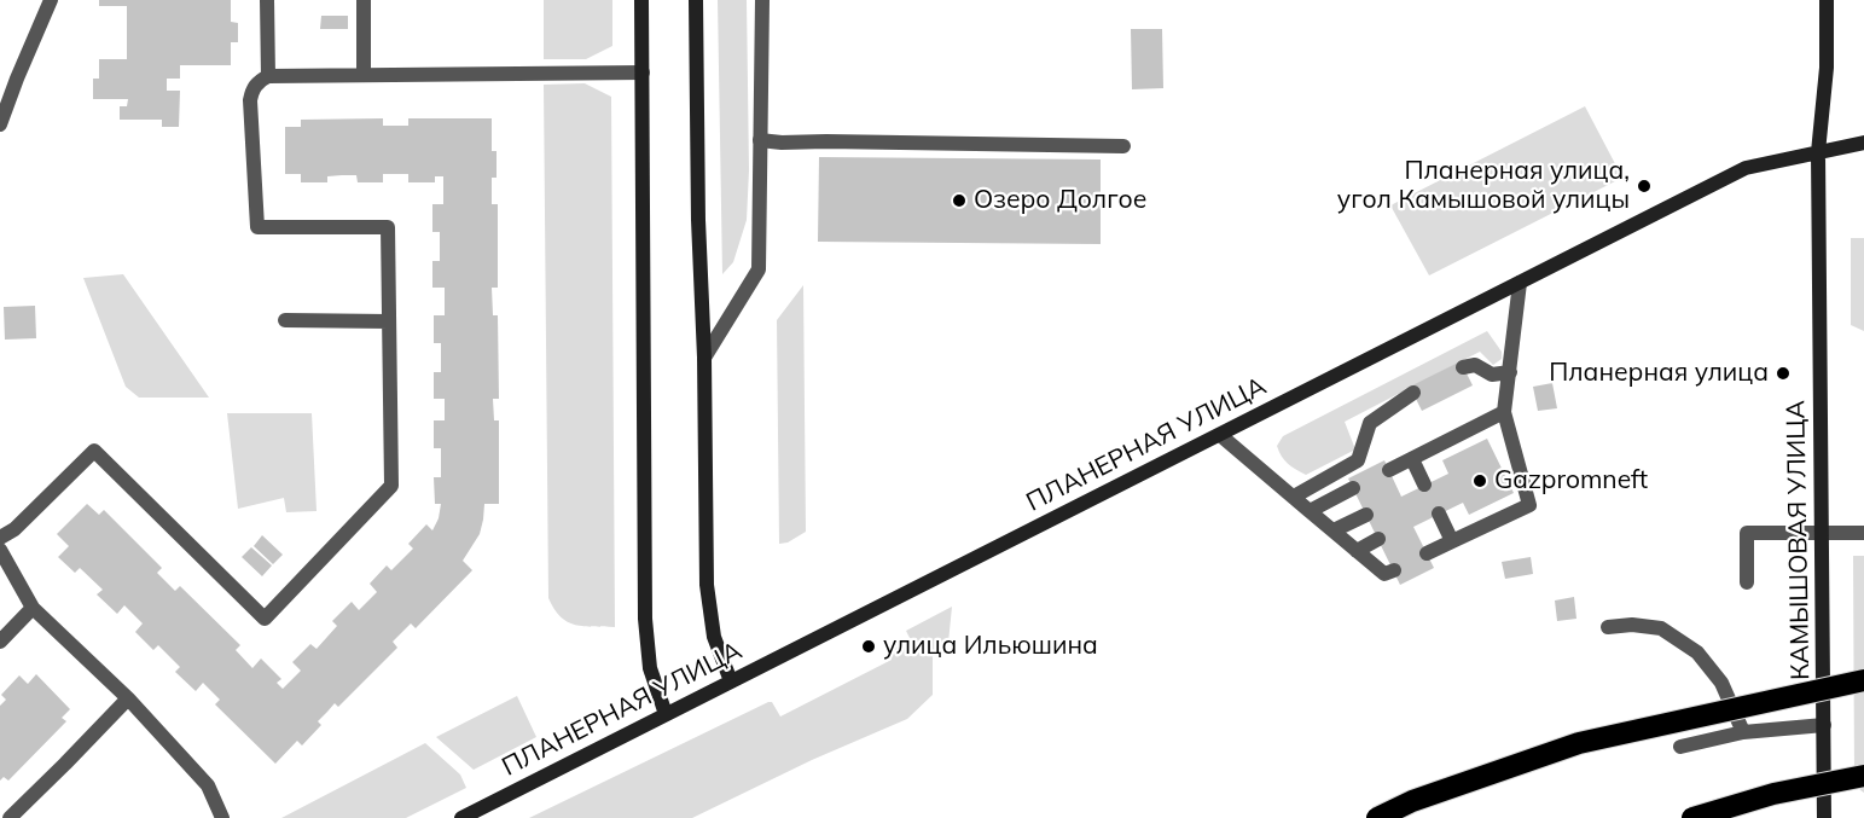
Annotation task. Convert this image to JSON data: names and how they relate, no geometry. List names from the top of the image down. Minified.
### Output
{"streets":{"main road":["ПЛАНЕРНАЯ УЛИЦА","КАМЫШОВАЯ УЛИЦА"]},"crossings":[["ПЛАНЕРНАЯ УЛИЦА","КАМЫШОВАЯ УЛИЦА"]],"places":["Планерная улица, угол Камышовой улицы","Озеро Долгое","Планерная улица","Gazpromneft","улица Ильюшина"]}
